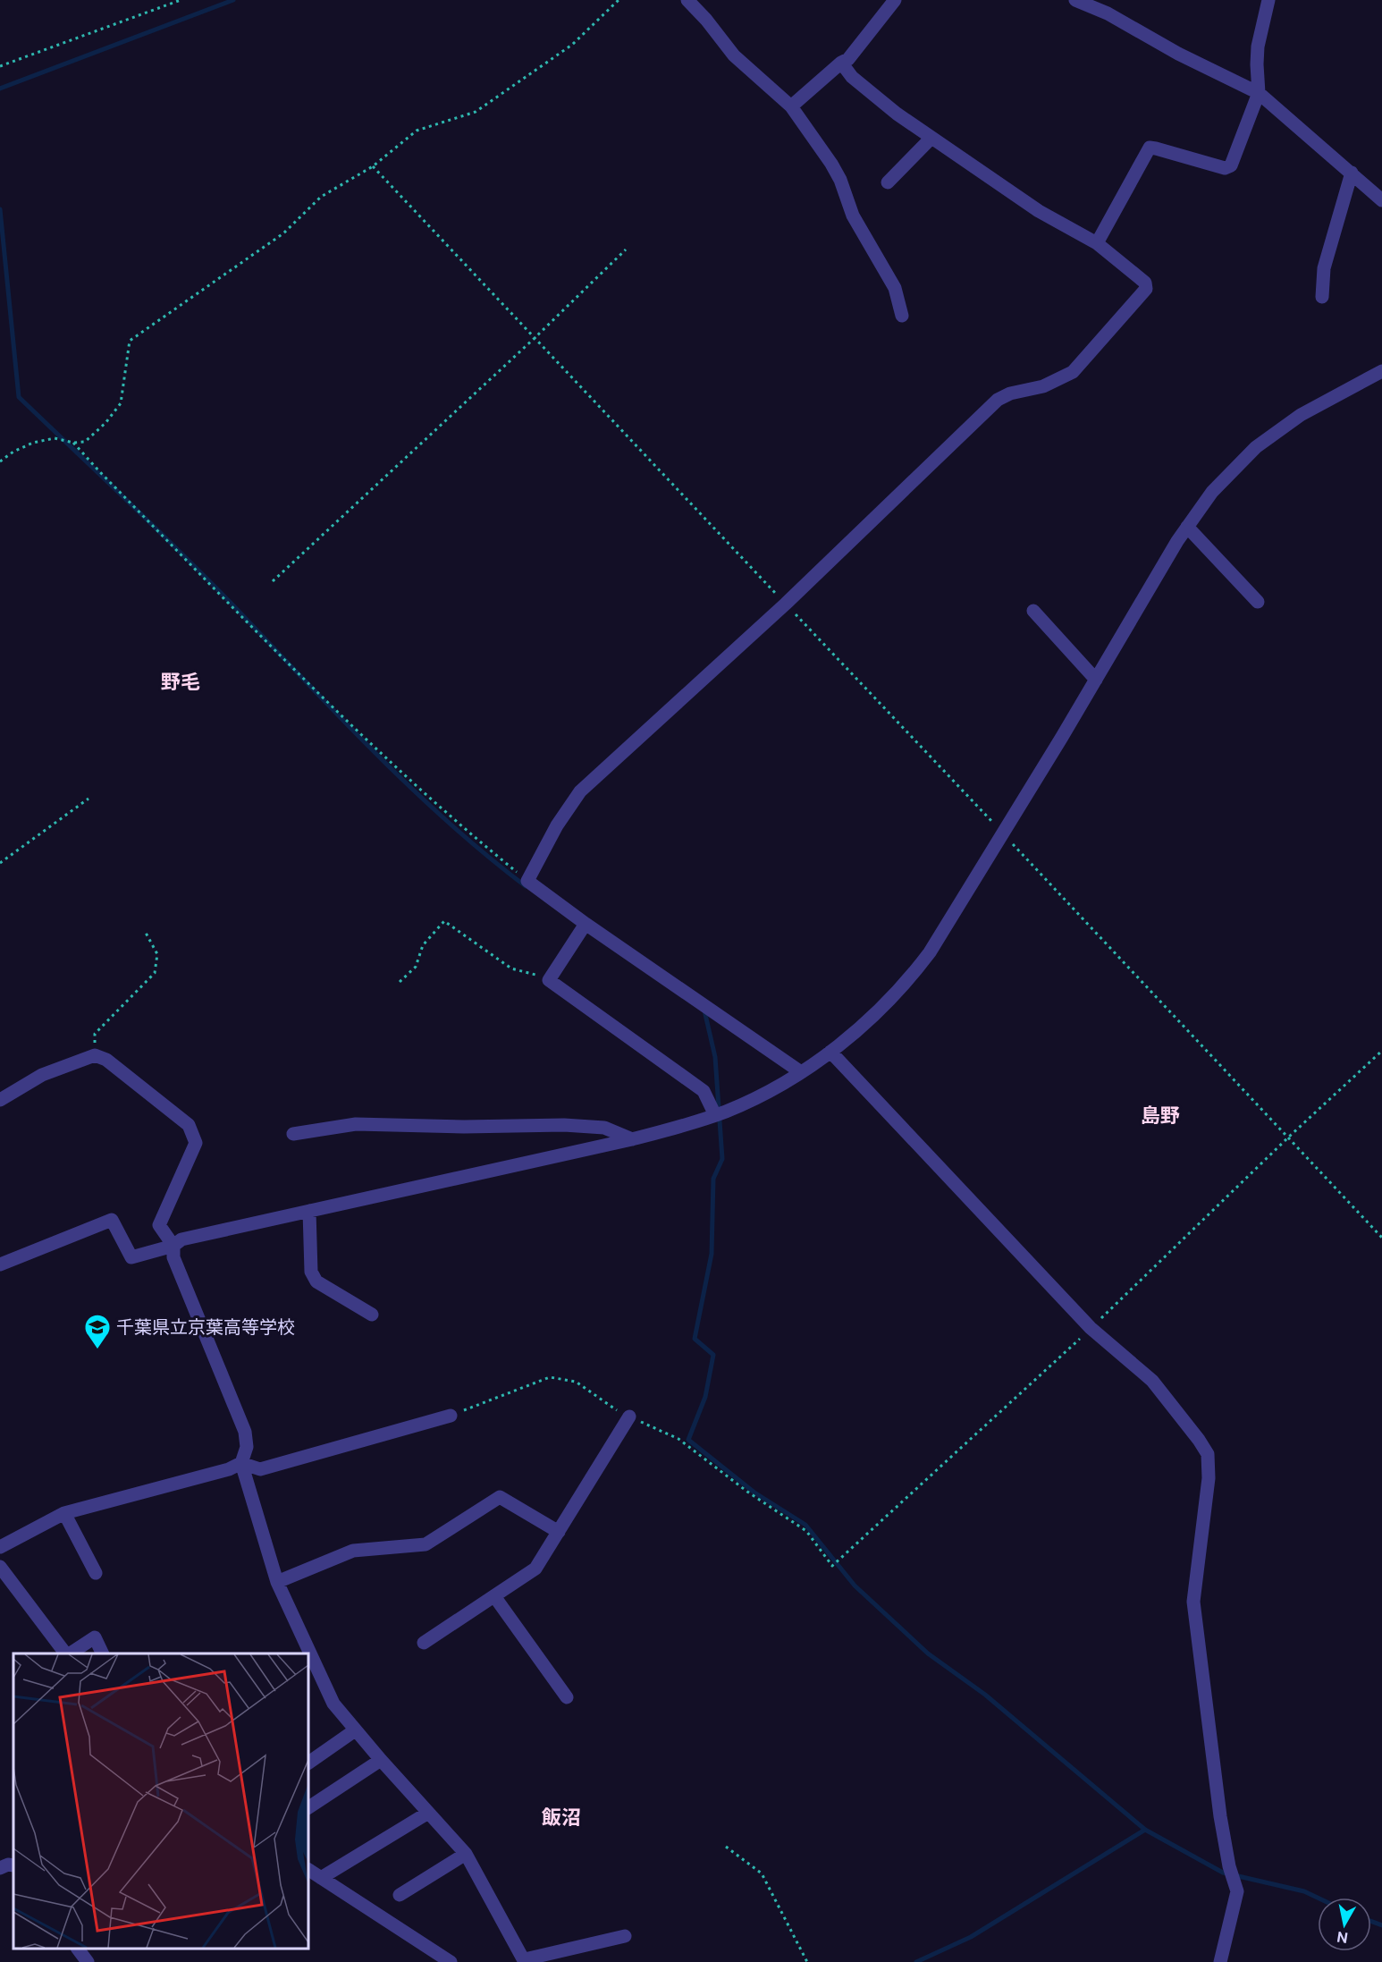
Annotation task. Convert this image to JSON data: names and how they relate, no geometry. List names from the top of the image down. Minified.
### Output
{"districts":["野毛","島野","飯沼"],"places":{"school or university":["千葉県立京葉高等学校"]},"north":"bottom"}
